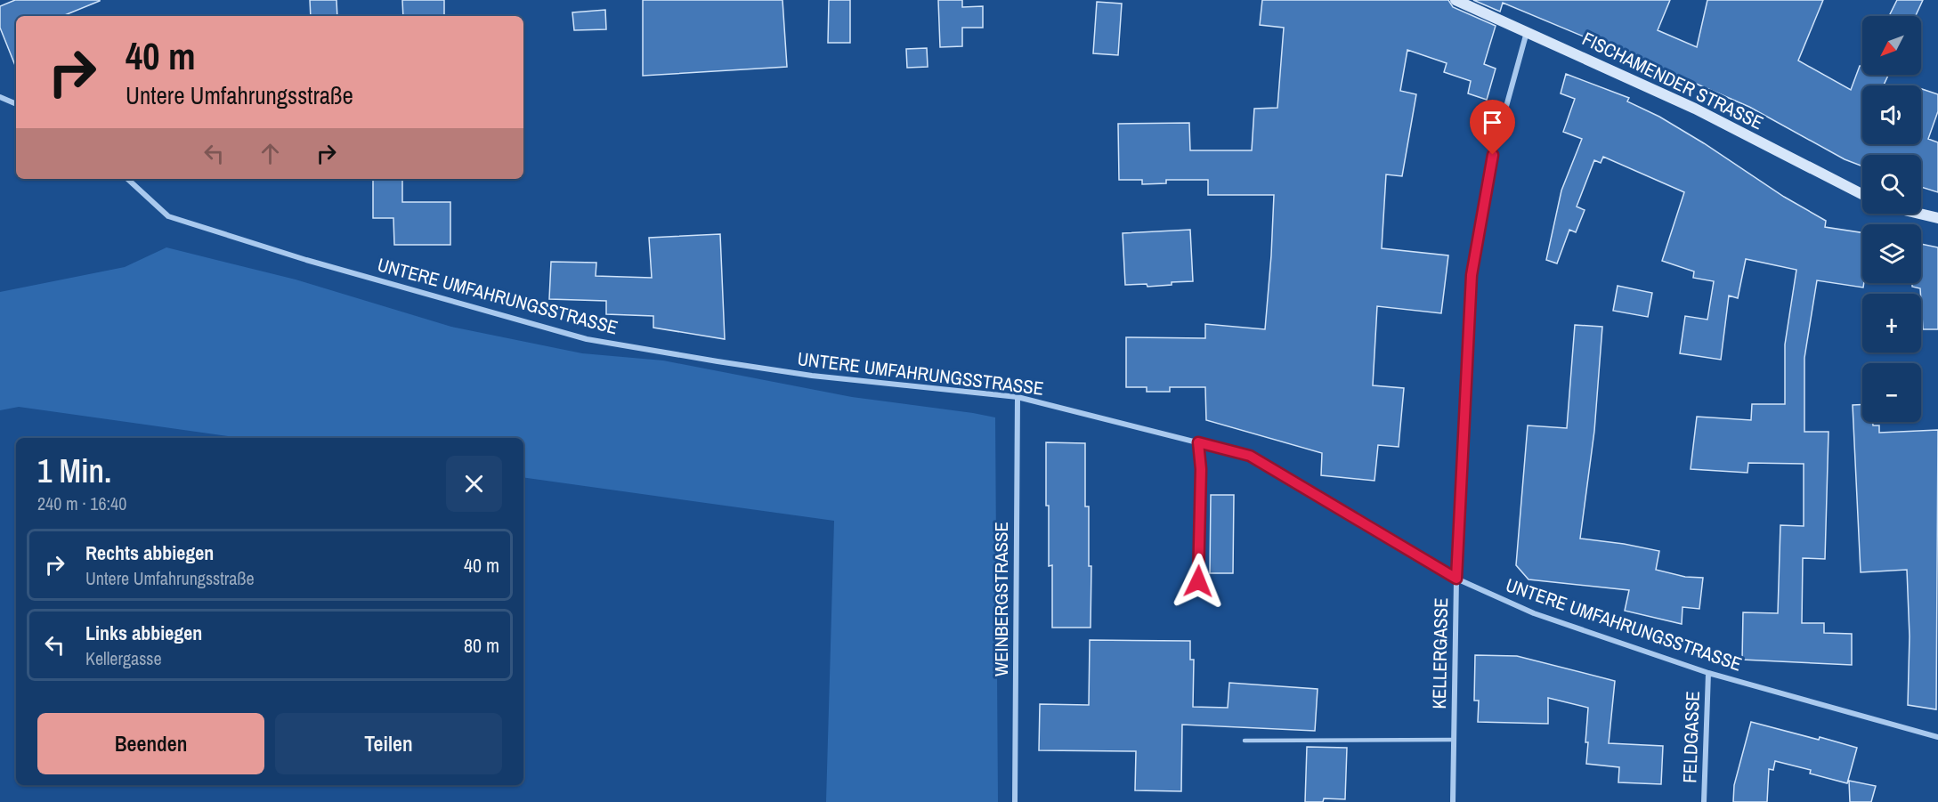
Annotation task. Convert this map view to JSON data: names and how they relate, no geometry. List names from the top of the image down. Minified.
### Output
{"streets":{"main road":["FISCHAMENDER STRASSE"],"street":["UNTERE UMFAHRUNGSSTRASSE","WEINBERGSTRASSE","KELLERGASSE","FELDGASSE"]},"crossings":[["FISCHAMENDER STRASSE","KELLERGASSE"],["UNTERE UMFAHRUNGSSTRASSE","WEINBERGSTRASSE"],["UNTERE UMFAHRUNGSSTRASSE","KELLERGASSE"],["UNTERE UMFAHRUNGSSTRASSE","FELDGASSE"]],"north":"bottom left","page":{"map_buttons":["+","−"],"turn":["40 m","Untere Umfahrungsstraße"],"heading":["1 Min.","240 m · 16:40"],"list":[{"name":"Rechts abbiegen","note":"Untere Umfahrungsstraße","value":"40 m"},{"name":"Links abbiegen","note":"Kellergasse","value":"80 m"}],"buttons":["Beenden","Teilen"]}}
